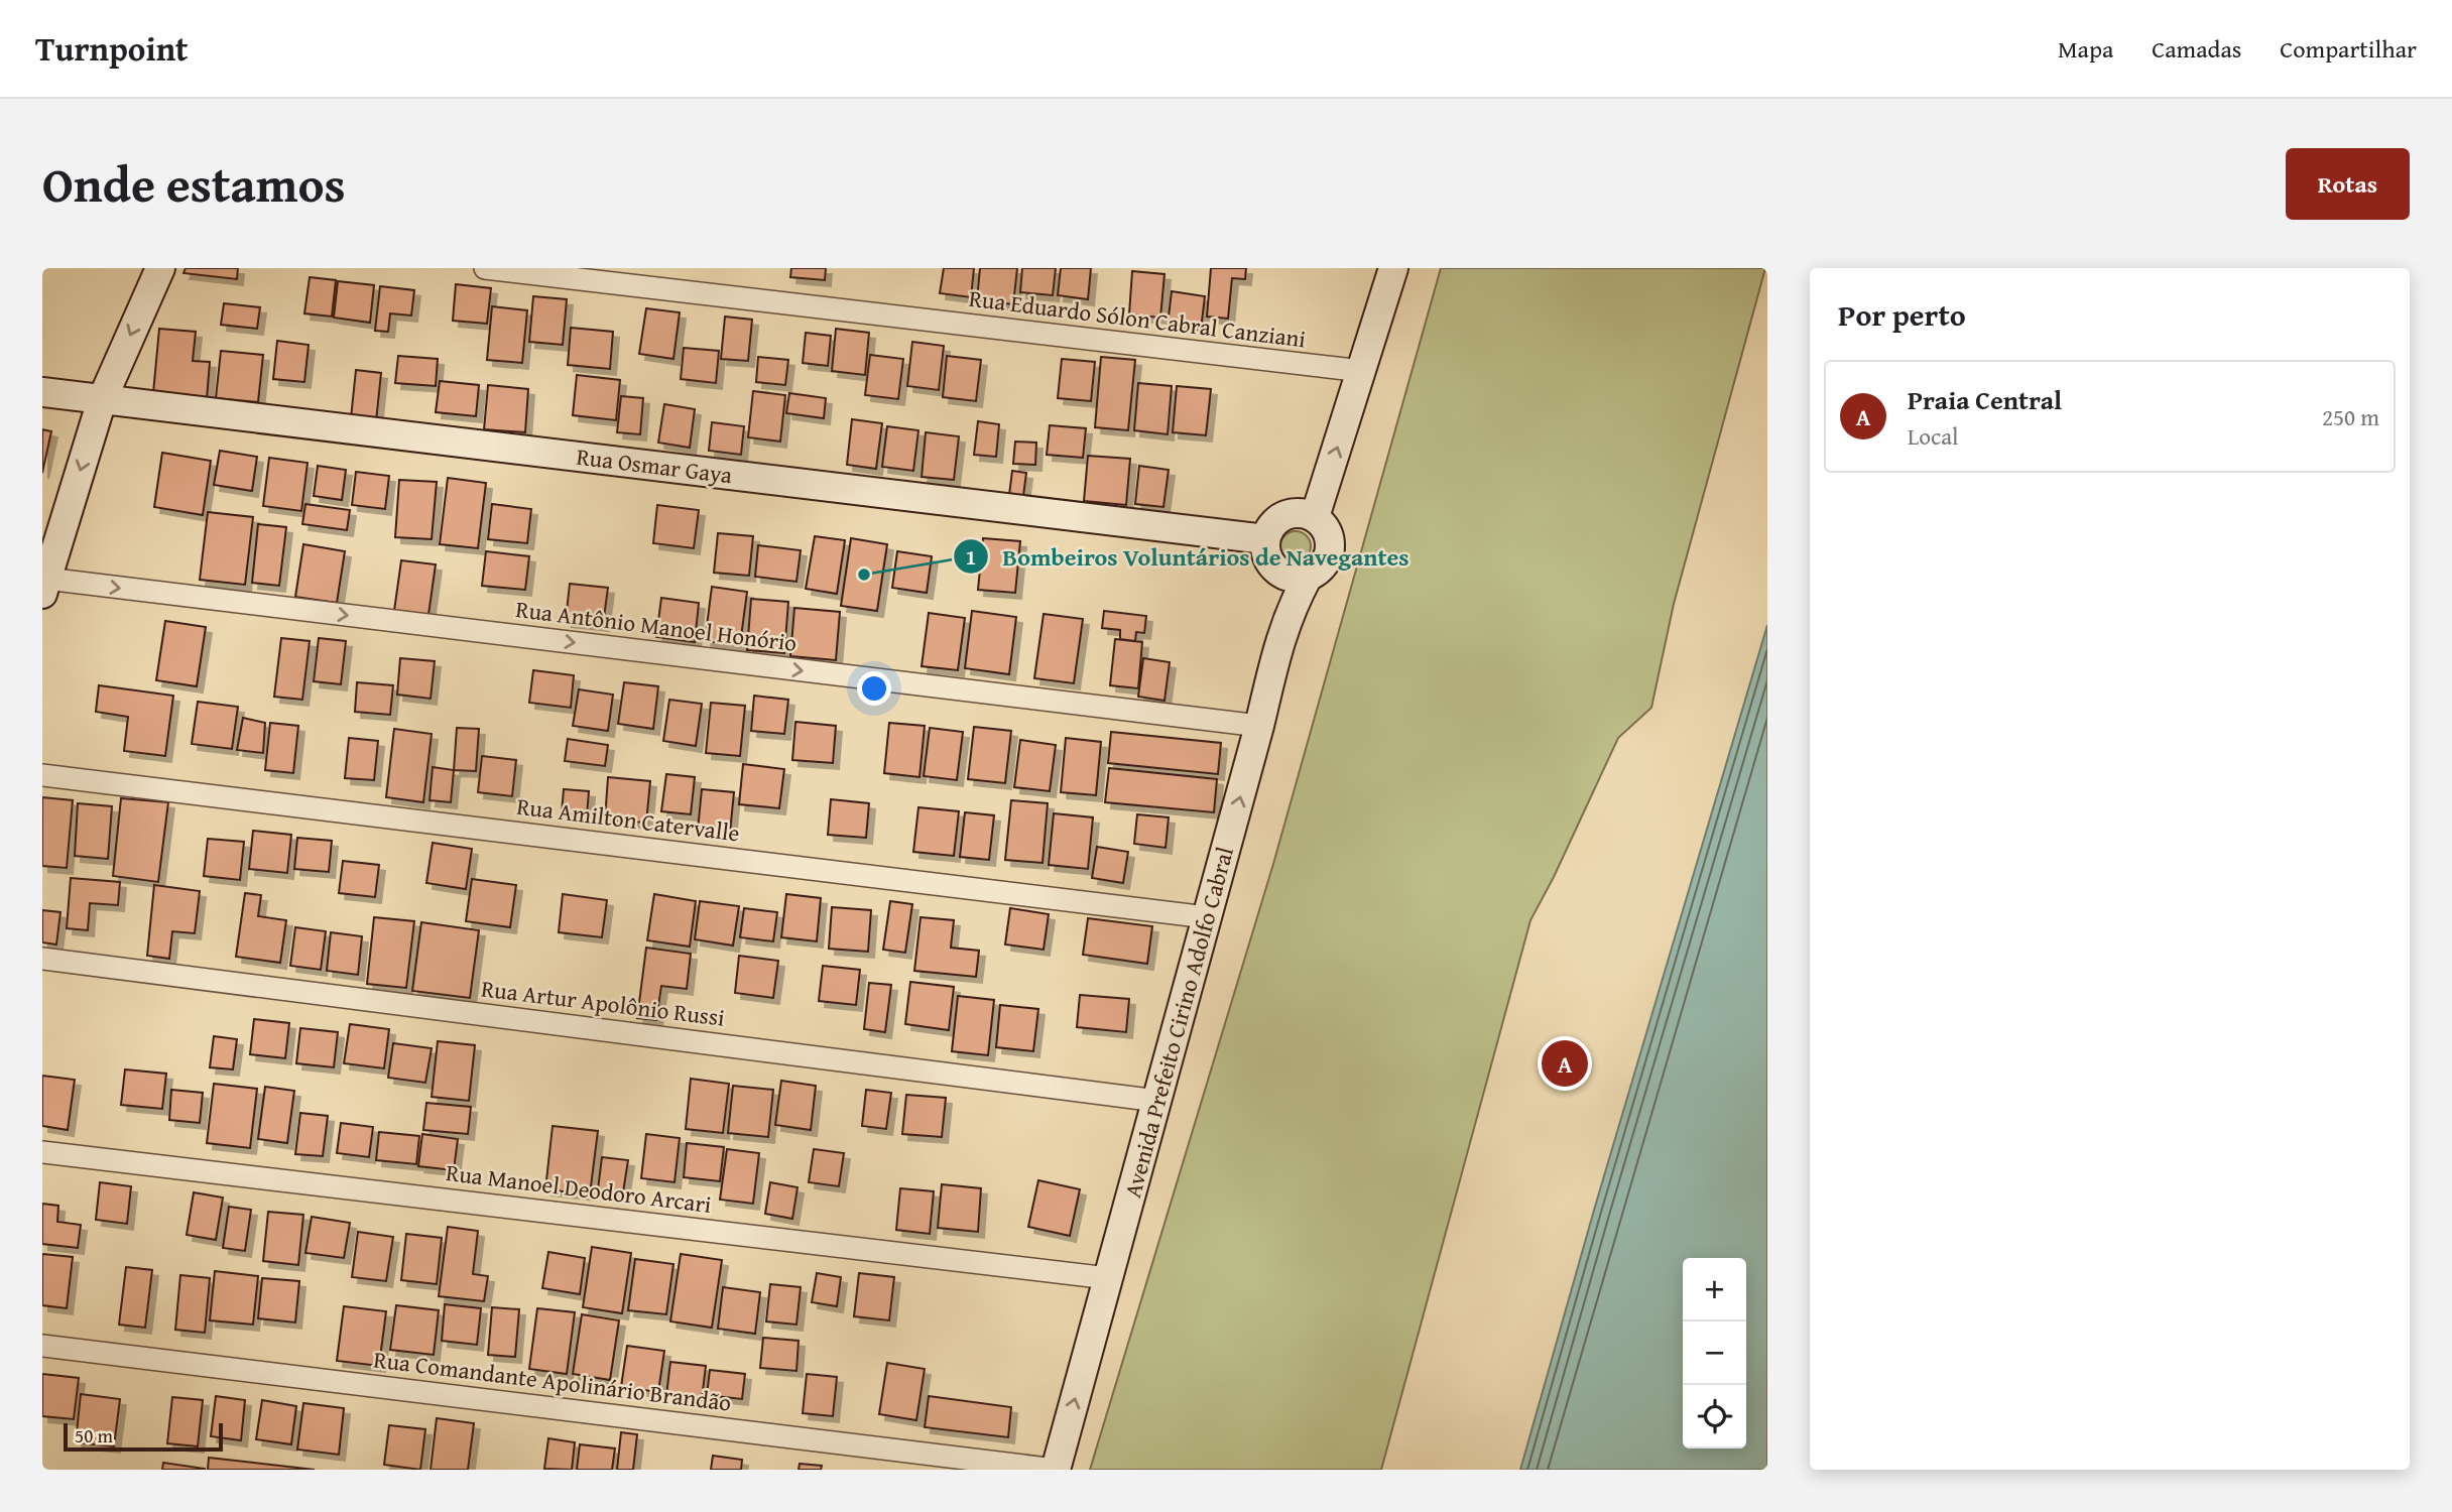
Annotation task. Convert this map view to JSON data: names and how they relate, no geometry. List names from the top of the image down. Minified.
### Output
{"streets":{"main road":["Rua Osmar Gaya","Avenida Prefeito Cirino Adolfo Cabral"],"street":["Rua Eduardo Sólon Cabral Canziani","Rua Antônio Manoel Honório","Rua Amilton Catervalle","Rua Artur Apolônio Russi","Rua Manoel Deodoro Arcari","Rua Comandante Apolinário Brandão"]},"crossings":[["Rua Osmar Gaya","Avenida Prefeito Cirino Adolfo Cabral"],["Rua Antônio Manoel Honório","Avenida Prefeito Cirino Adolfo Cabral"],["Rua Amilton Catervalle","Avenida Prefeito Cirino Adolfo Cabral"],["Rua Artur Apolônio Russi","Avenida Prefeito Cirino Adolfo Cabral"],["Avenida Prefeito Cirino Adolfo Cabral","Rua Manoel Deodoro Arcari"],["Avenida Prefeito Cirino Adolfo Cabral","Rua Comandante Apolinário Brandão"]],"one_way":["Rua Antônio Manoel Honório","Avenida Prefeito Cirino Adolfo Cabral"],"places":["Bombeiros Voluntários de Navegantes"],"scale_bar":"50 m","page":{"header":"Turnpoint","nav":["Mapa","Camadas","Compartilhar"],"title":"Onde estamos","buttons":"Rotas","heading":"Por perto","list":[{"mark":"A","name":"Praia Central","note":"Local","value":"250 m"}],"pins":"A","map_buttons":["+","−"],"scale":"50 m"}}
